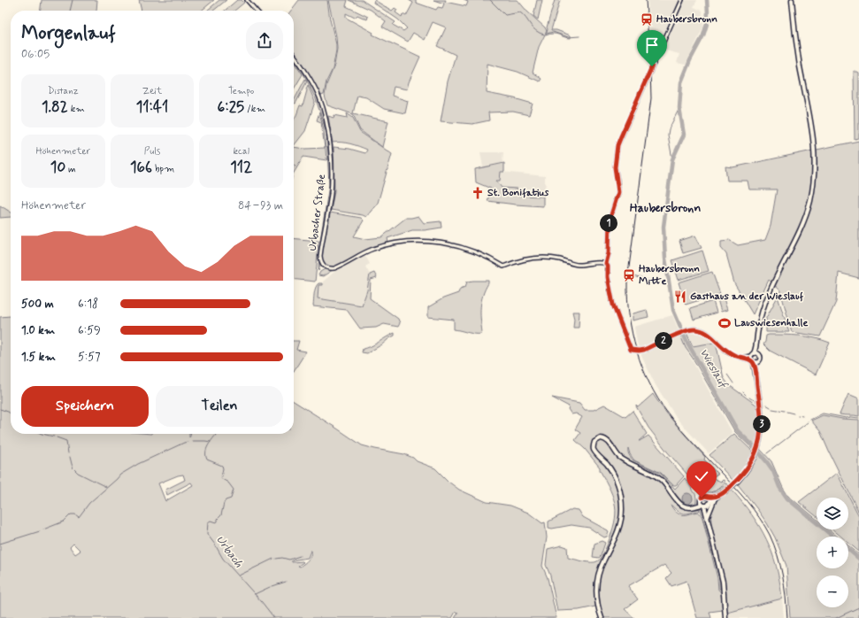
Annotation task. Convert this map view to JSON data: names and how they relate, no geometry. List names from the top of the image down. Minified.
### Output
{"streets":{"street":["Urbacher Straße"]},"districts":["Haubersbronn"],"water":["Wieslauf","Urbach"],"places":{"station":["Haubersbronn","Haubersbronn Mitte"],"church":["St. Bonifatius"],"restaurant":["Gasthaus an der Wieslauf"],"sports":["Lauswiesenhalle"]},"page":{"heading":["Morgenlauf","06:05"],"stats":[["Distanz","1.82 km"],["Zeit","11:41"],["Tempo","6:25 /km"],["Höhenmeter","10 m"],["Puls","166 bpm"],["kcal","112"]],"chart":["Höhenmeter","84–93 m"],"pins":["1","2","3"],"list":[{"name":"500 m","note":"6:18"},{"name":"1.0 km","note":"6:59"},{"name":"1.5 km","note":"5:57"}],"buttons":["Speichern","Teilen"],"map_buttons":["+","−"]}}
